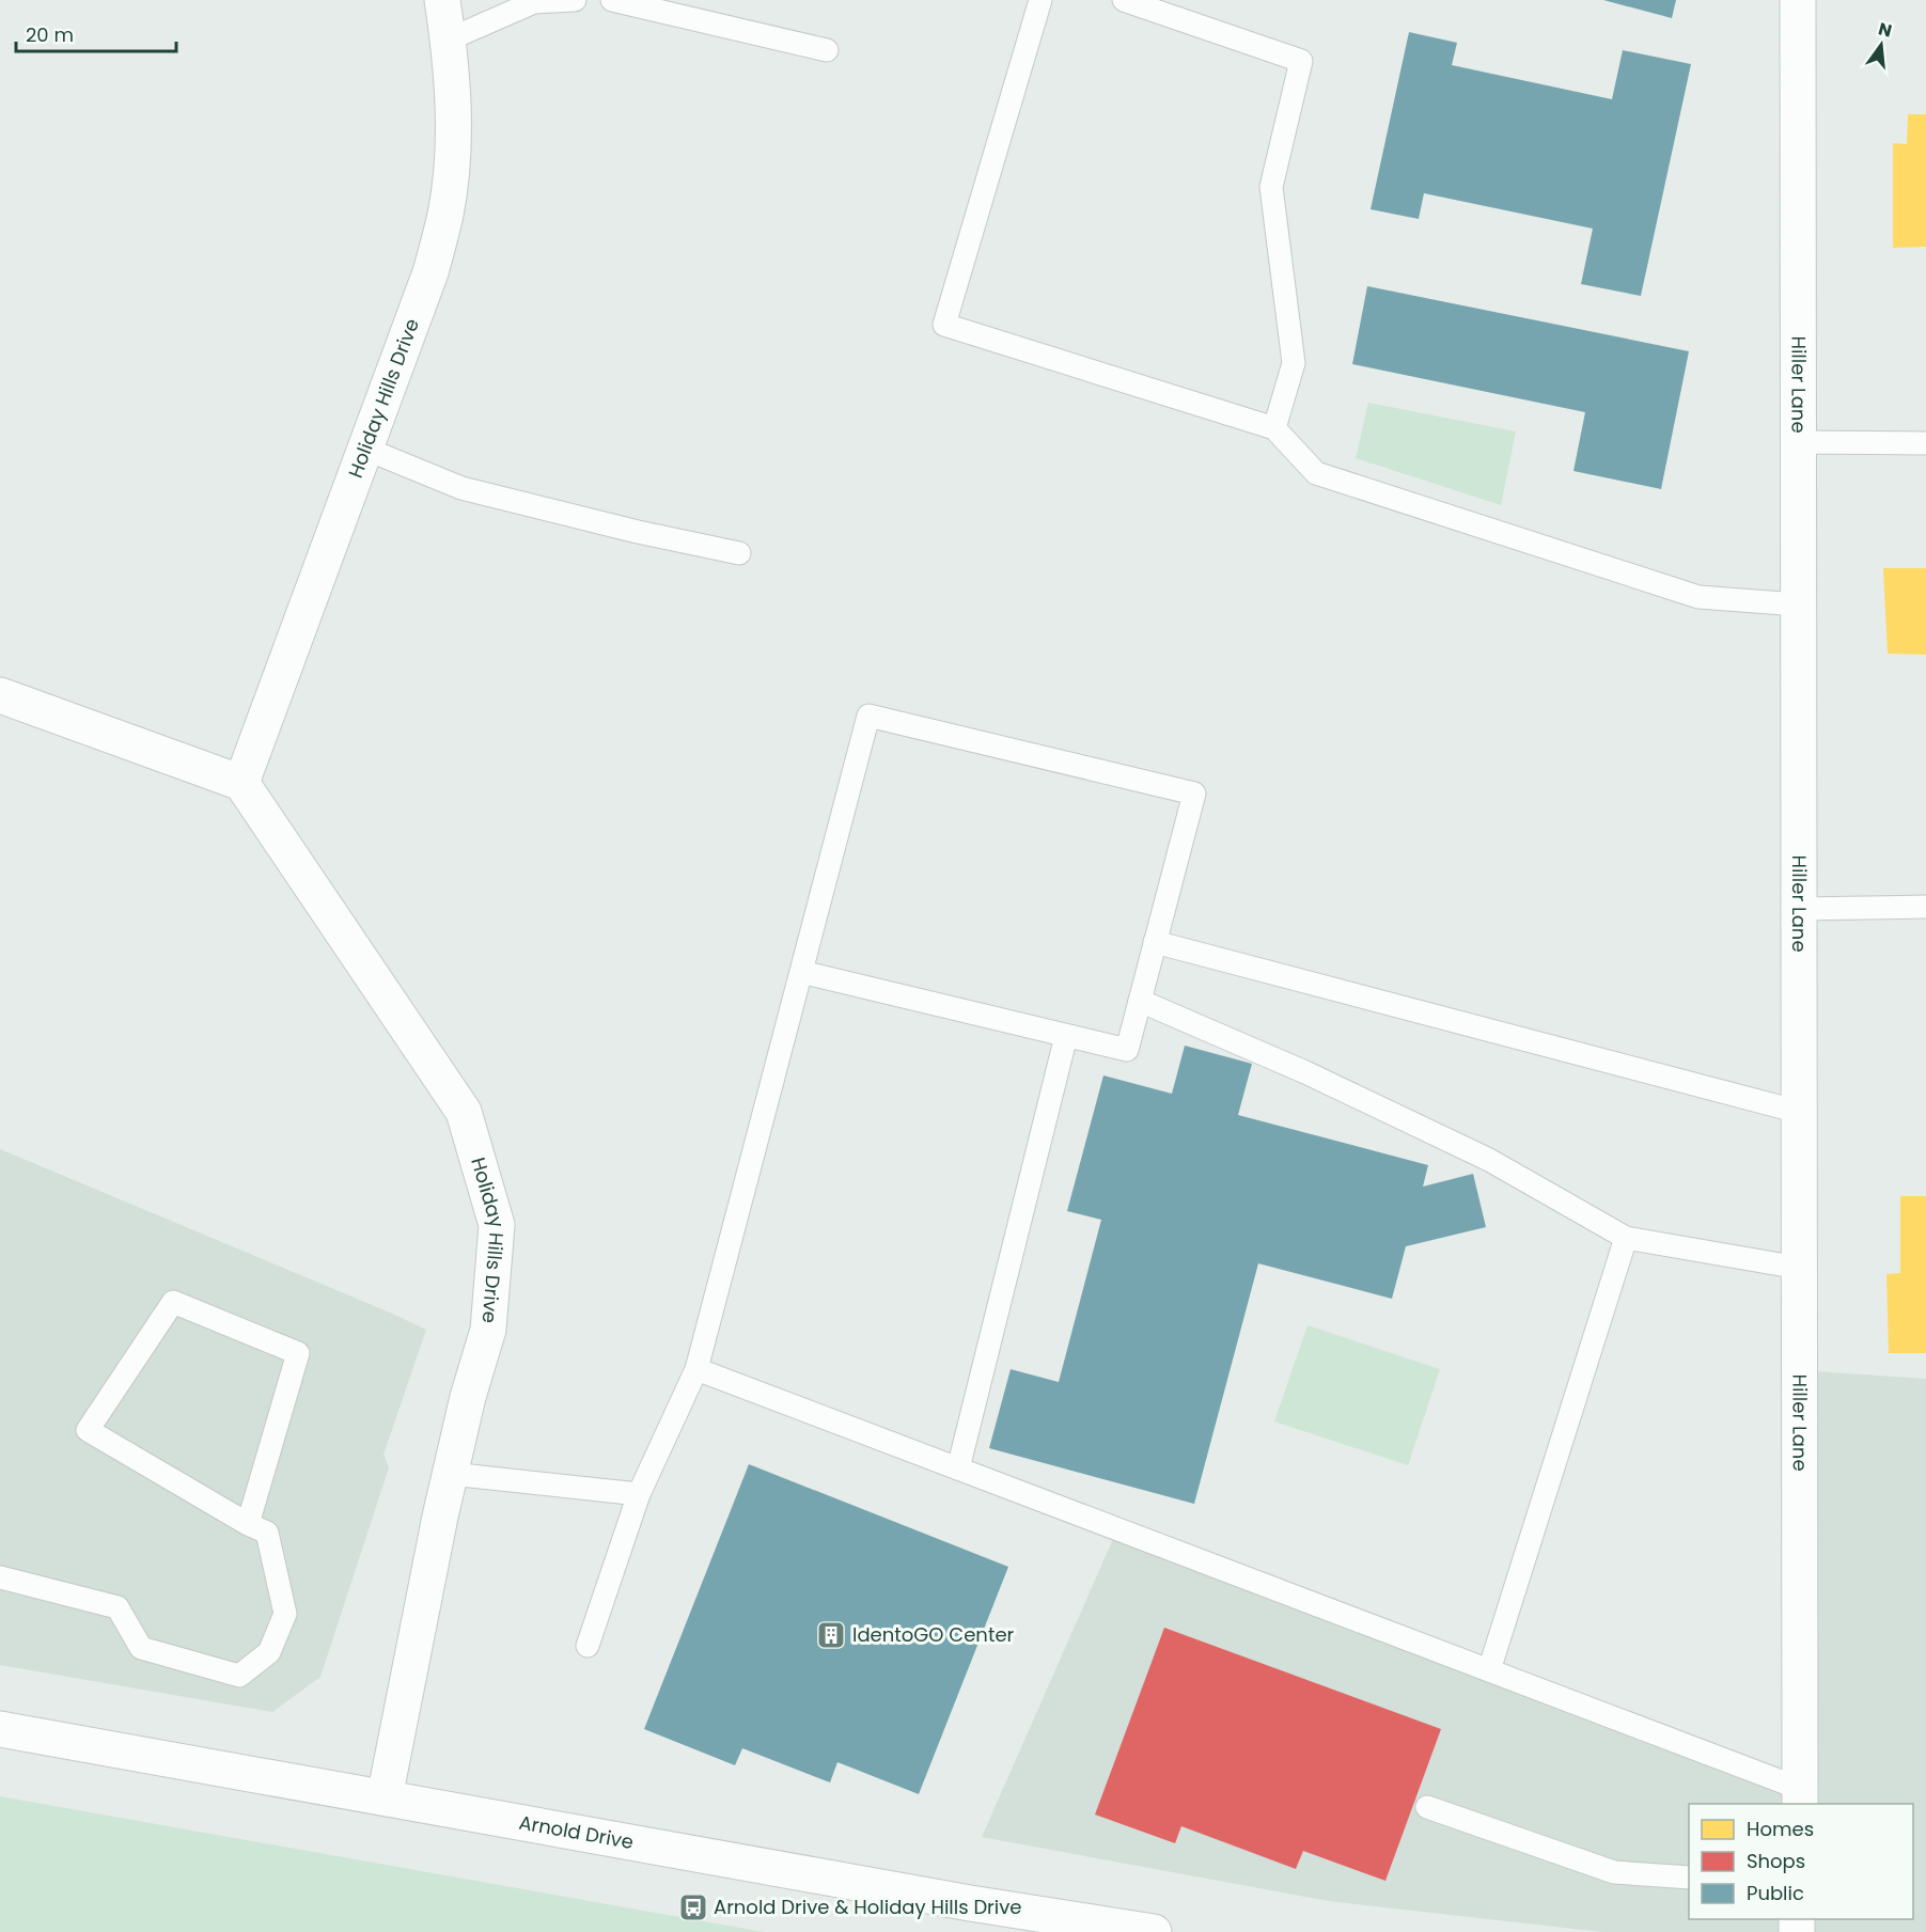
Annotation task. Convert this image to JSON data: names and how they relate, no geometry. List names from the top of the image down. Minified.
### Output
{"streets":{"street":["Hiller Lane","Holiday Hills Drive","Arnold Drive"]},"crossings":[["Holiday Hills Drive","Arnold Drive"]],"places":{"building":["IdentoGO Center"],"bus stop":["Arnold Drive & Holiday Hills Drive"]},"legend":["Homes","Shops","Public"],"scale_bar":"20 m","north":"top"}
